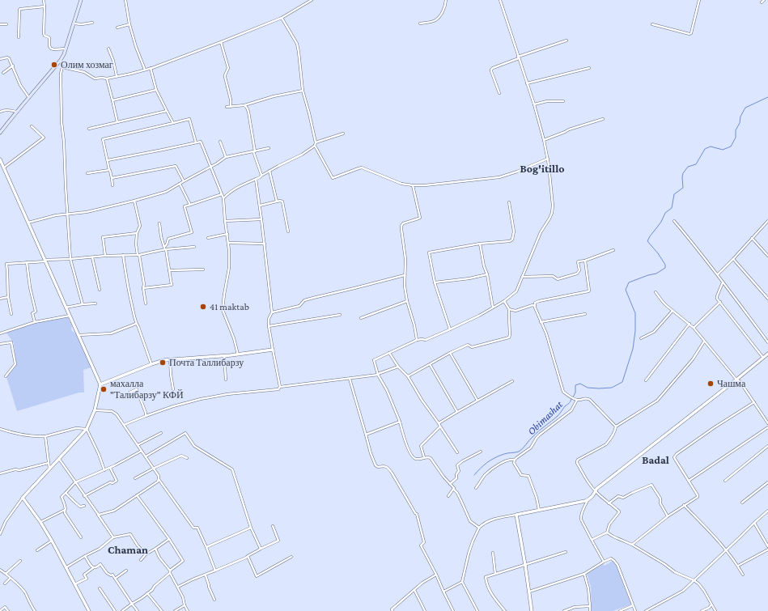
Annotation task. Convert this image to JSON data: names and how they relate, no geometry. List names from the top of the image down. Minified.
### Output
{"districts":["Bog'itillo","Badal","Chaman"],"water":["Obimashat"],"places":["Олим хозмаг","41 maktab","Почта Таллибарзу","Чашма","махалла \"Талибарзу\" КФЙ"]}
